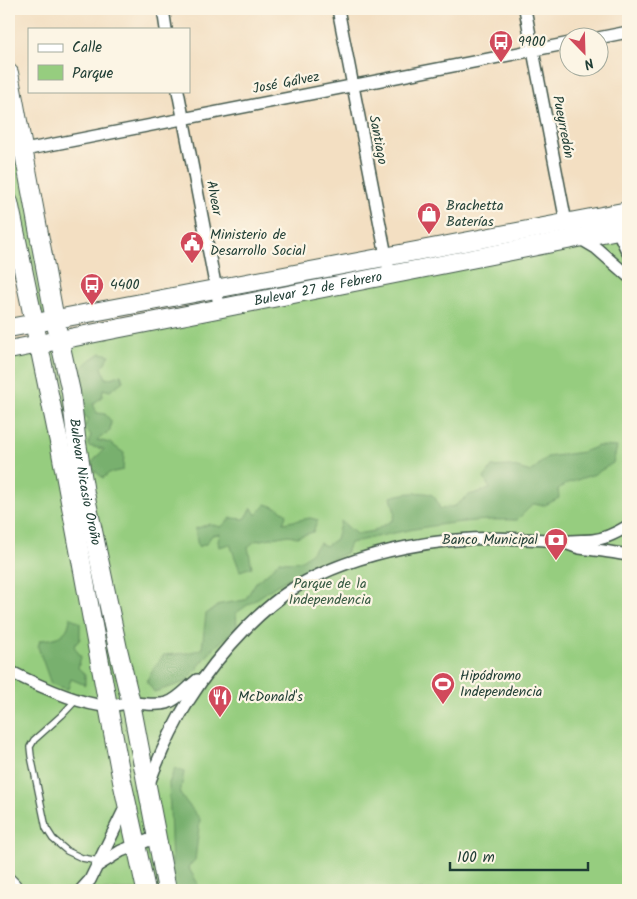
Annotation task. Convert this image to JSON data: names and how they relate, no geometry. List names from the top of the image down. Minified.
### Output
{"streets":{"main road":["Bulevar 27 de Febrero","Bulevar Nicasio Oroño"],"street":["José Gálvez","Pueyrredón","Santiago","Alvear"]},"crossings":[["José Gálvez","Pueyrredón"],["José Gálvez","Santiago"],["José Gálvez","Alvear"],["José Gálvez","Bulevar Nicasio Oroño"],["Pueyrredón","Bulevar 27 de Febrero"],["Santiago","Bulevar 27 de Febrero"],["Alvear","Bulevar 27 de Febrero"],["Bulevar 27 de Febrero","Bulevar Nicasio Oroño"]],"parks":["Parque de la Independencia"],"places":{"bus stop":["9900","4400"],"shop":["Brachetta Baterías"],"public building":["Ministerio de Desarrollo Social"],"bank":["Banco Municipal"],"sports":["Hipódromo Independencia"],"restaurant":["McDonald's"]},"legend":["Calle","Parque"],"scale_bar":"100 m","north":"bottom right"}
